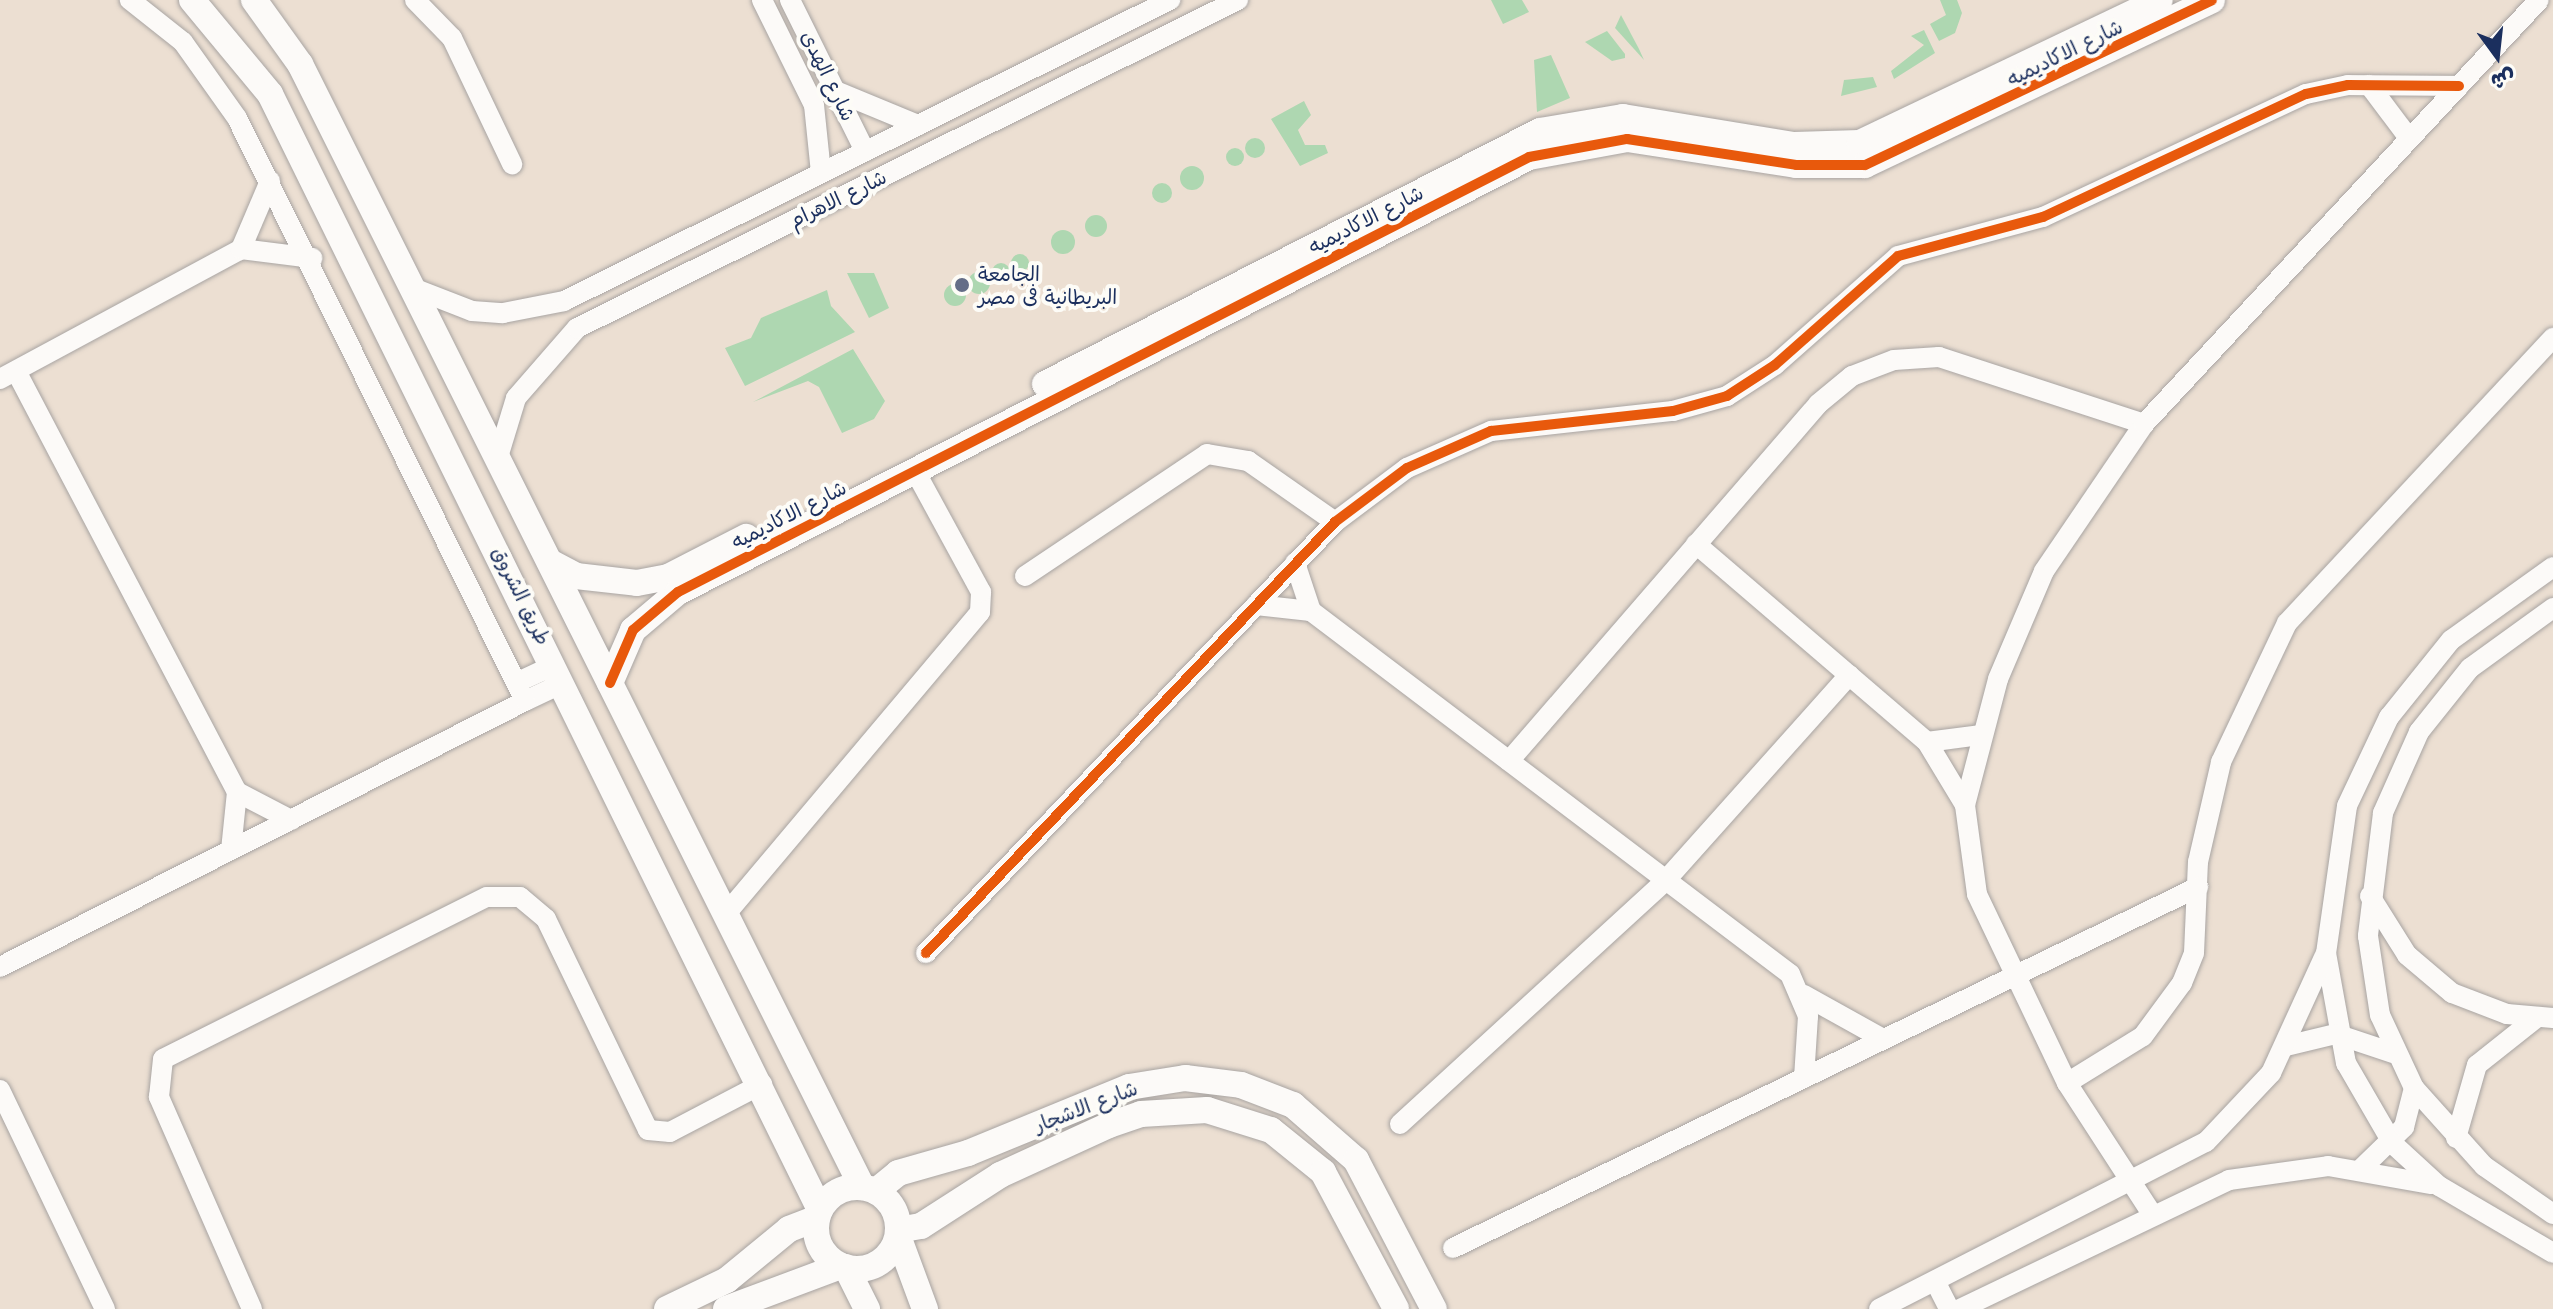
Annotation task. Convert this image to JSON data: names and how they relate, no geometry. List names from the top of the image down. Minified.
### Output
{"streets":{"street":["شارع الاكاديميه","شارع الهدى","شارع الاهرام","طريق الشروق","شارع الاشجار"]},"crossings":[["شارع الاكاديميه","طريق الشروق"],["شارع الهدى","شارع الاهرام"],["شارع الاهرام","طريق الشروق"],["طريق الشروق","شارع الاشجار"]],"places":["الجامعة البريطانية فى مصر"],"north":"bottom"}
